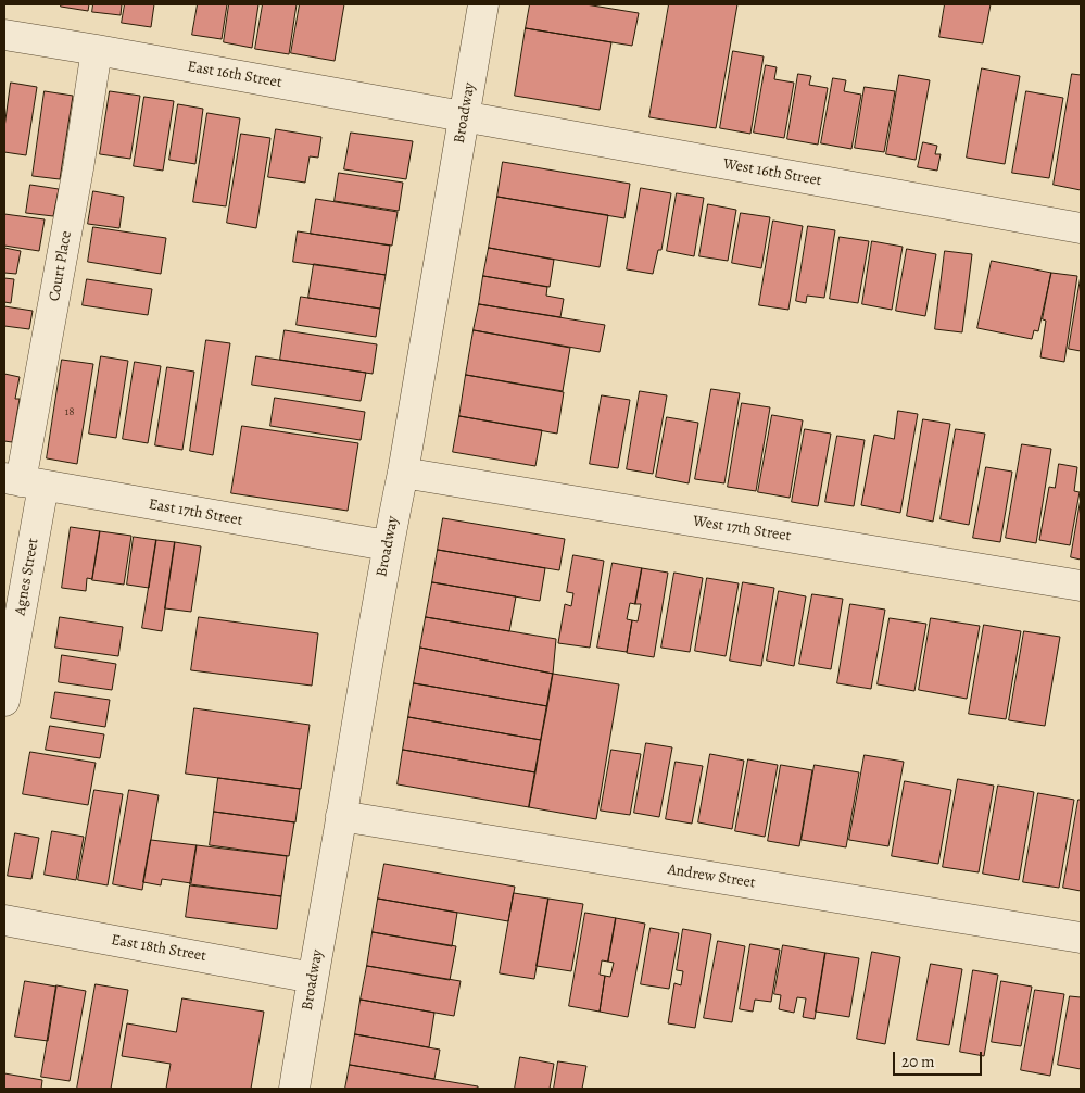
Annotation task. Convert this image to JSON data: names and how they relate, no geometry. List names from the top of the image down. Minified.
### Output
{"streets":{"street":["East 16th Street","Broadway","West 16th Street","Court Place","East 17th Street","West 17th Street","Agnes Street","Andrew Street","East 18th Street"]},"crossings":[["East 16th Street","Broadway"],["East 16th Street","West 16th Street"],["East 16th Street","Court Place"],["Broadway","West 16th Street"],["Broadway","East 17th Street"],["Broadway","West 17th Street"],["Broadway","Andrew Street"],["Broadway","East 18th Street"],["Court Place","East 17th Street"],["Court Place","Agnes Street"],["East 17th Street","Agnes Street"]],"house_numbers":["18"],"scale_bar":"20 m"}
